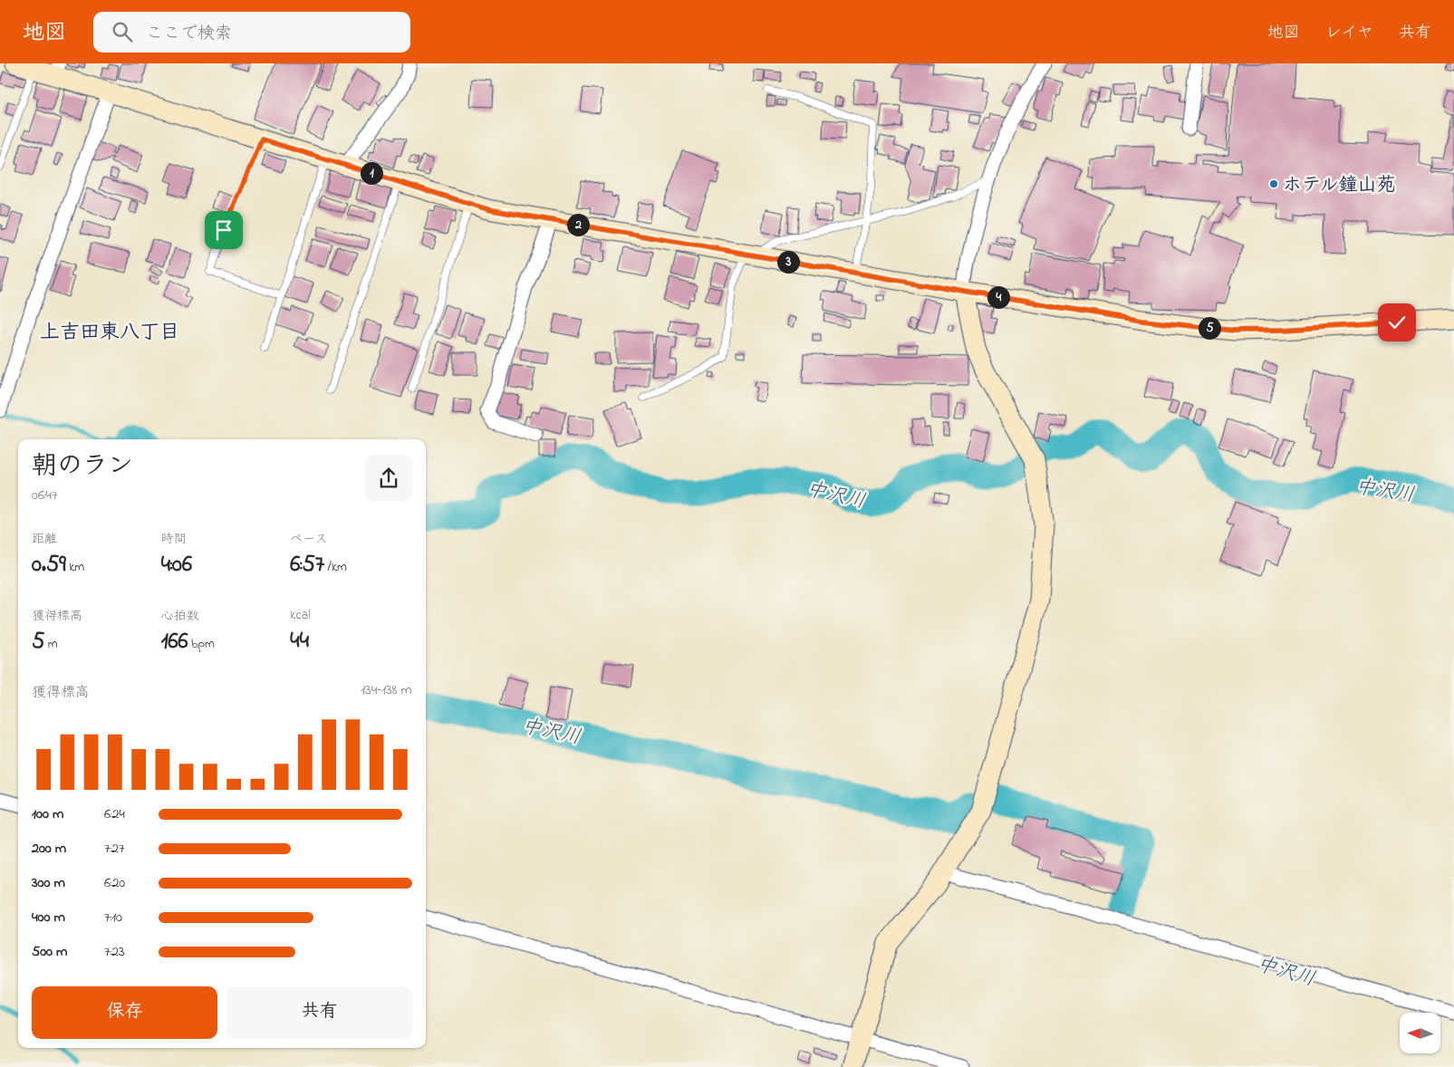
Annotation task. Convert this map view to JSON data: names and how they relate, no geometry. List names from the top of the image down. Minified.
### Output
{"districts":["上吉田東八丁目"],"water":["中沢川"],"places":["ホテル鐘山苑"],"north":"left","page":{"header":"地図","search":"ここで検索","nav":["地図","レイヤ","共有"],"pins":["1","2","3","4","5"],"heading":["朝のラン","06:47"],"stats":[["距離","0.59 km"],["時間","4:06"],["ペース","6:57 /km"],["獲得標高","5 m"],["心拍数","166 bpm"],["kcal","44"]],"chart":["獲得標高","134–138 m"],"list":[{"name":"100 m","note":"6:24"},{"name":"200 m","note":"7:27"},{"name":"300 m","note":"6:20"},{"name":"400 m","note":"7:10"},{"name":"500 m","note":"7:23"}],"buttons":["保存","共有"]}}
